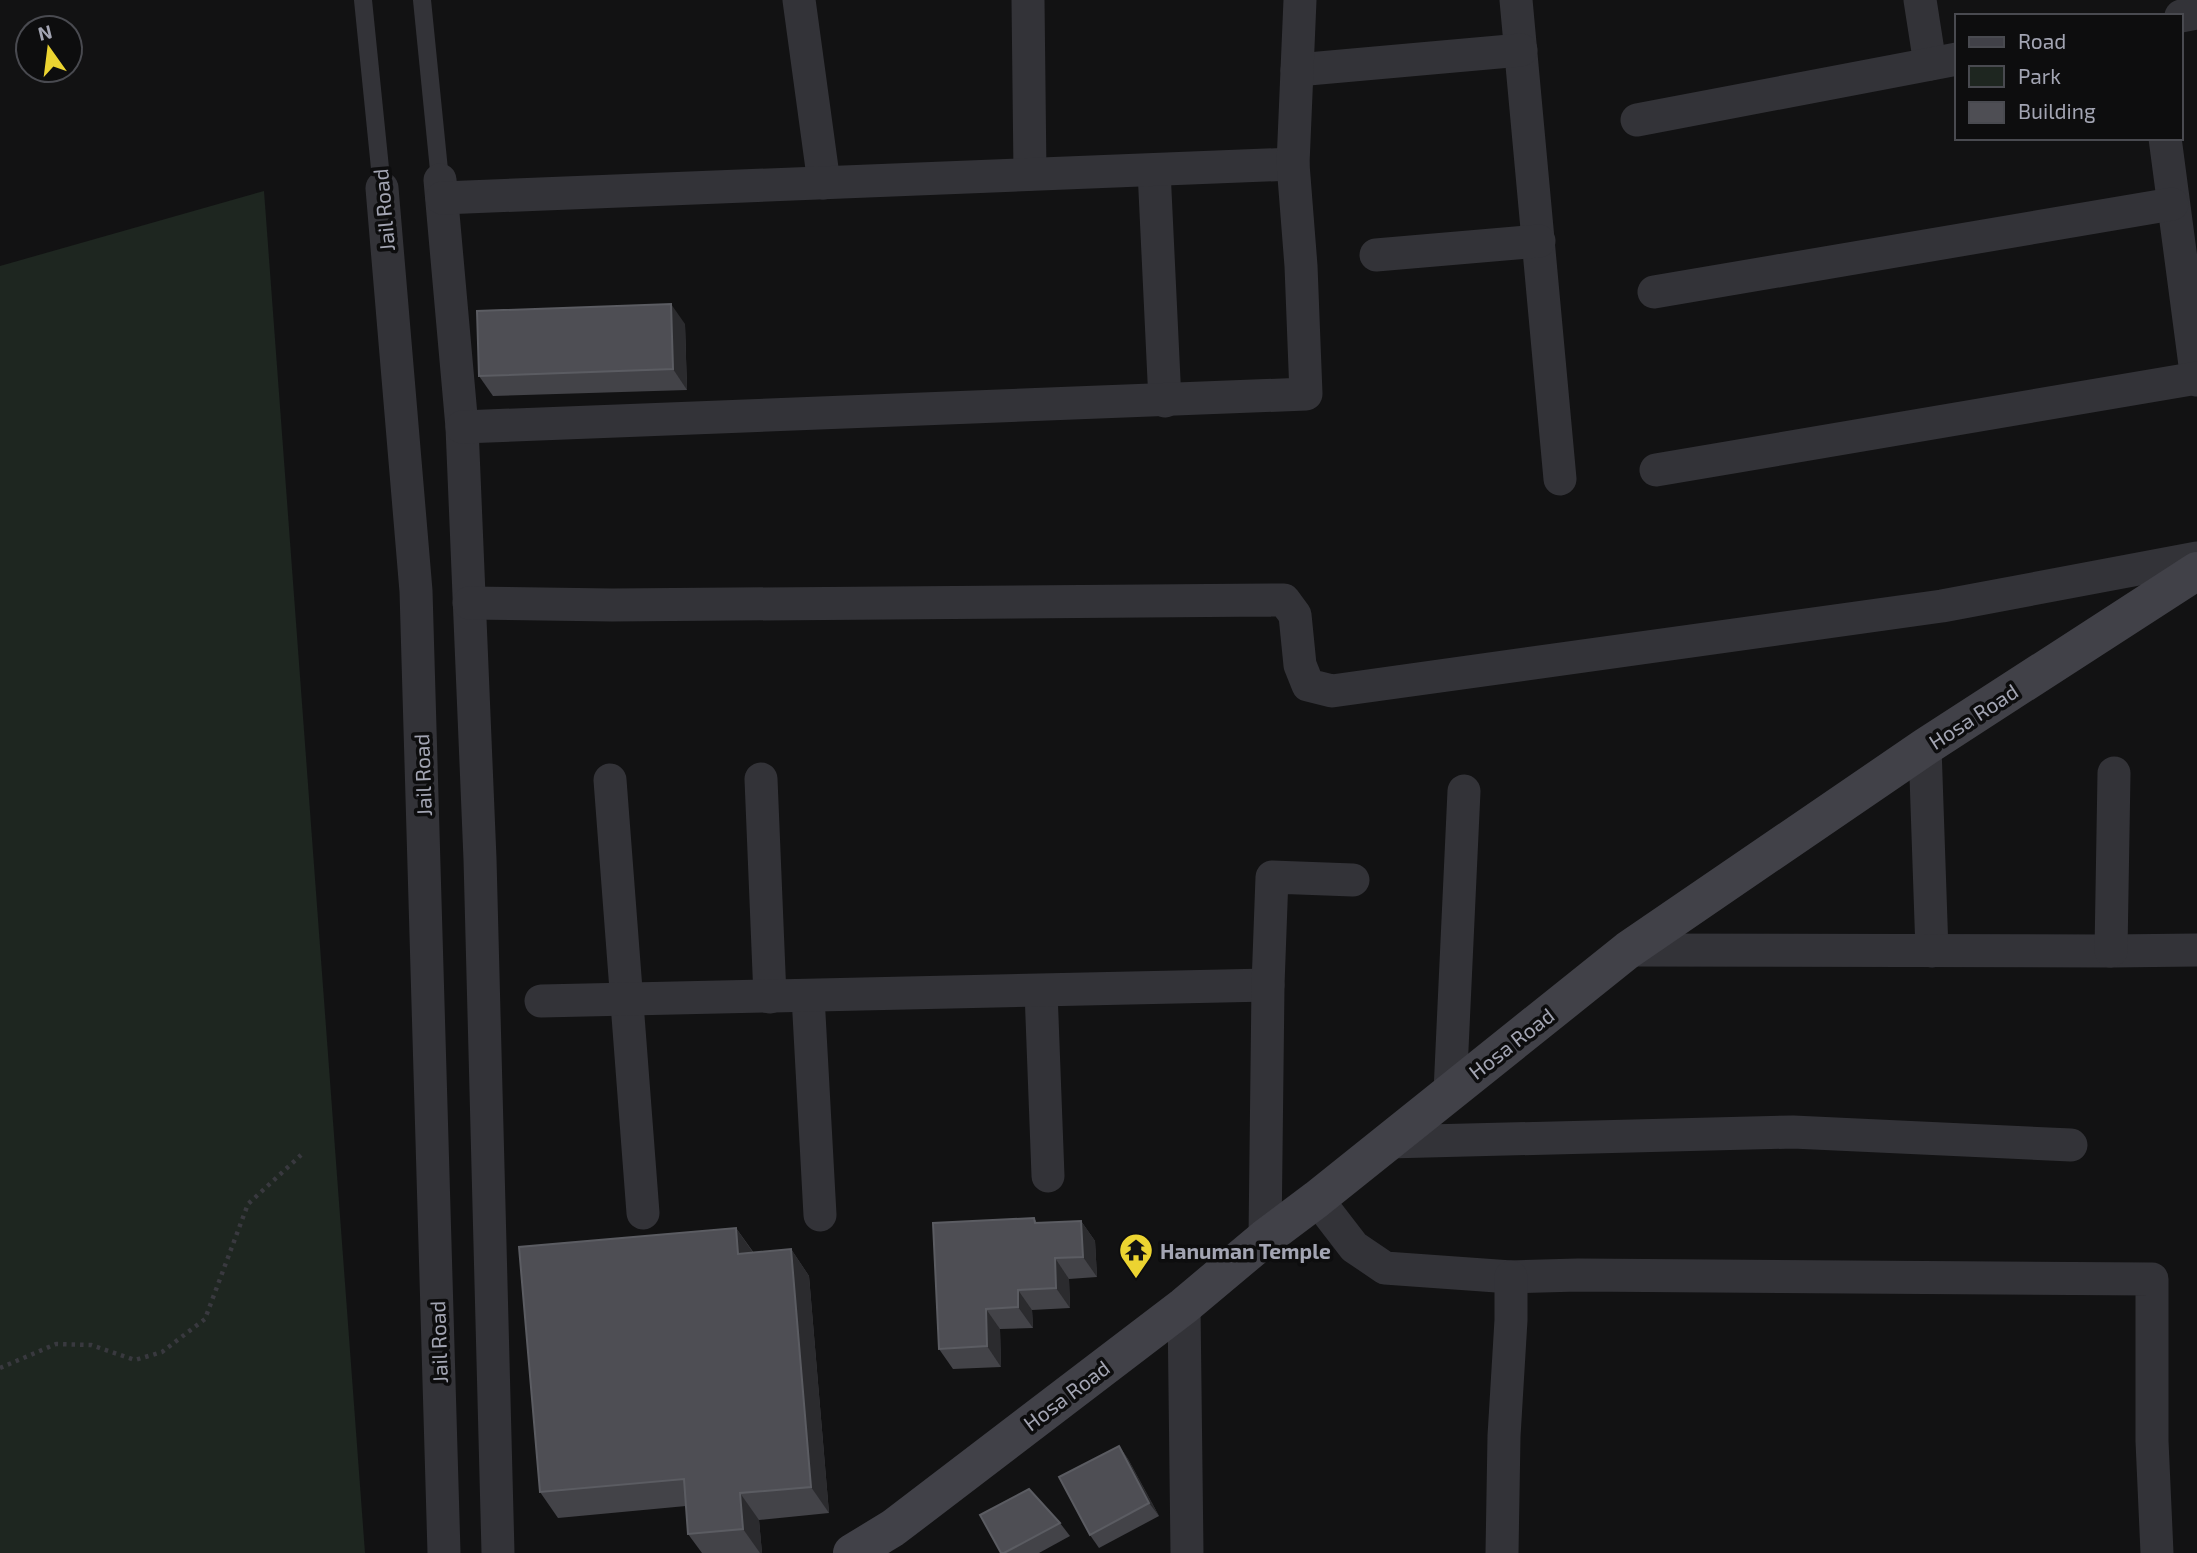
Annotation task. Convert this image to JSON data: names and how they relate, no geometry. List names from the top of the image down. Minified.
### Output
{"streets":{"main road":["Hosa Road"],"street":["Jail Road"]},"places":{"temple":["Hanuman Temple"]},"legend":["Road","Park","Building"],"north":"top"}
